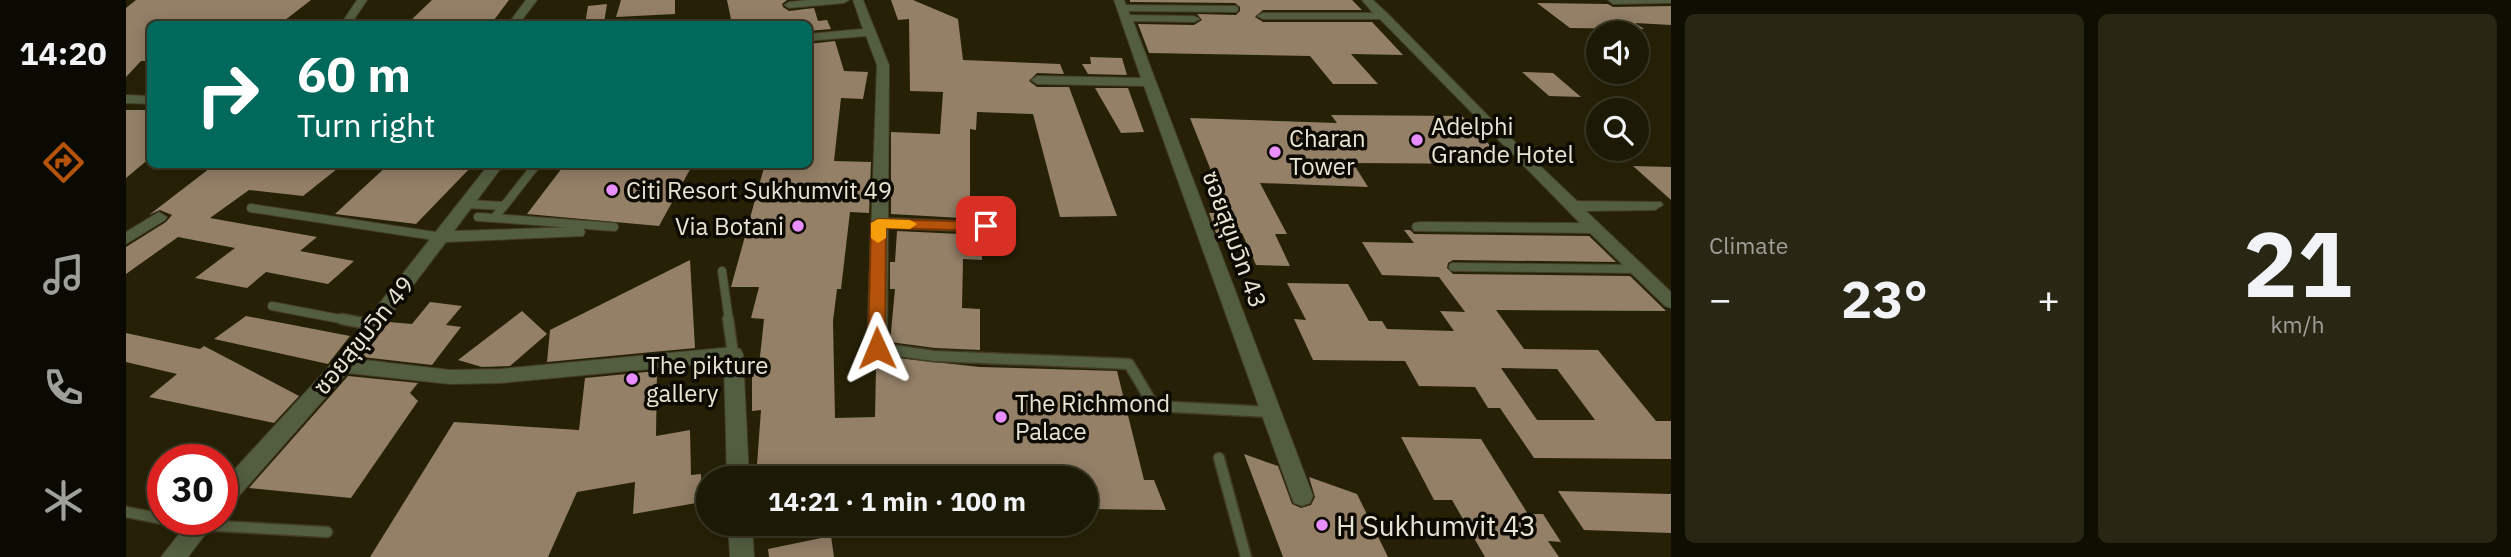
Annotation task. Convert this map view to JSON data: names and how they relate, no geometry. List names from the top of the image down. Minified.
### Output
{"streets":{"street":["ซอยสุขุมวิท 43","ซอยสุขุมวิท 49"]},"places":["Adelphi Grande Hotel","Charan Tower","Citi Resort Sukhumvit 49","Via Botani","The pikture gallery","The Richmond Palace","H Sukhumvit 43"],"page":{"tabs":"14:20","tile":["Climate",["21","km/h"]],"turn":["60 m","Turn right"],"heat":["−","23°","+"],"limit":"30","trip":"14:21 · 1 min · 100 m"}}
